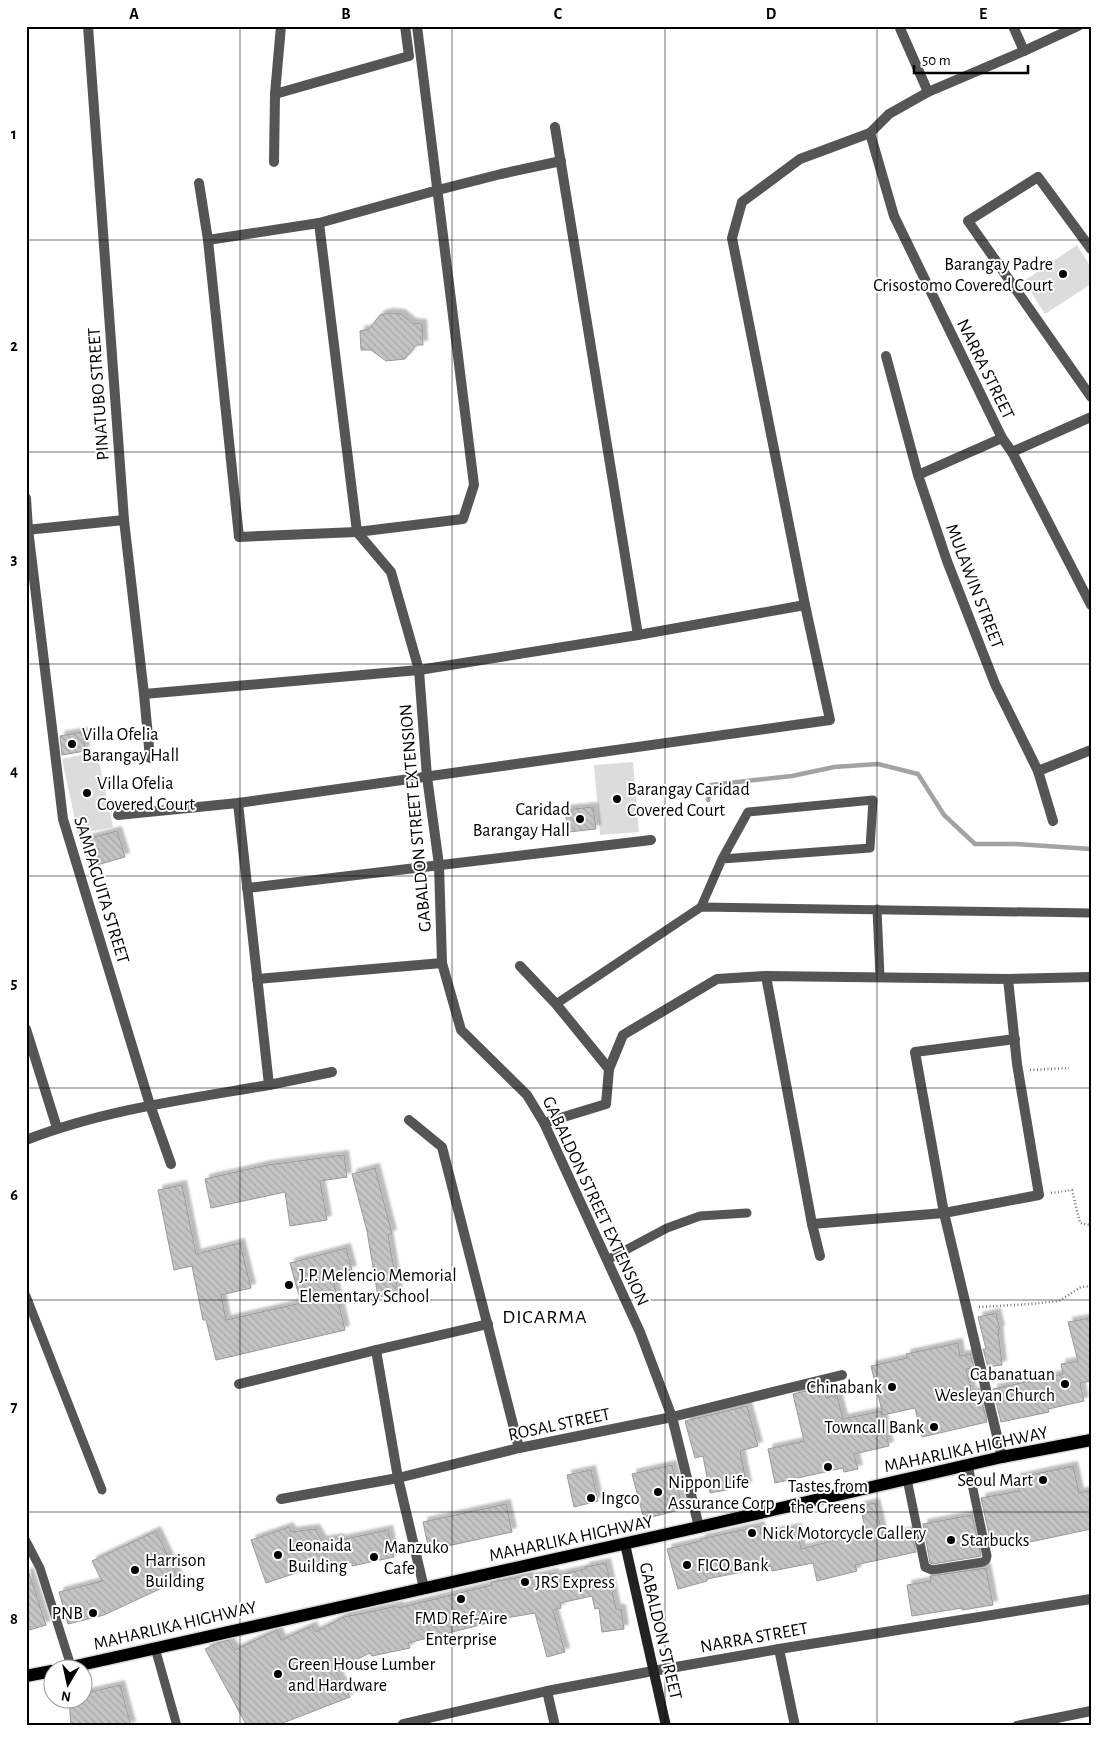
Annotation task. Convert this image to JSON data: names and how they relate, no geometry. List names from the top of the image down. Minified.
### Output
{"streets":{"main road":["MAHARLIKA HIGHWAY","GABALDON STREET"],"street":["NARRA STREET","PINATUBO STREET","MULAWIN STREET","GABALDON STREET EXTENSION","SAMPAGUITA STREET","ROSAL STREET"]},"crossings":[["NARRA STREET","GABALDON STREET"],["GABALDON STREET EXTENSION","ROSAL STREET"],["GABALDON STREET EXTENSION","MAHARLIKA HIGHWAY"],["MAHARLIKA HIGHWAY","GABALDON STREET"]],"districts":["DICARMA"],"places":["Barangay Padre Crisostomo Covered Court","Villa Ofelia Barangay Hall","Villa Ofelia Covered Court","Barangay Caridad Covered Court","Caridad Barangay Hall","J.P. Melencio Memorial Elementary School","Cabanatuan Wesleyan Church","Chinabank","Towncall Bank","Tastes from the Greens","Seoul Mart","Nippon Life Assurance Corp","Ingco","Nick Motorcycle Gallery","Starbucks","Leonaida Building","Manzuko Cafe","FICO Bank","Harrison Building","JRS Express","FMD Ref-Aire Enterprise","PNB","Green House Lumber and Hardware"],"scale_bar":"50 m","north":"bottom","grid":{"columns":["A","B","C","D","E"],"rows":["1","2","3","4","5","6","7","8"]}}
